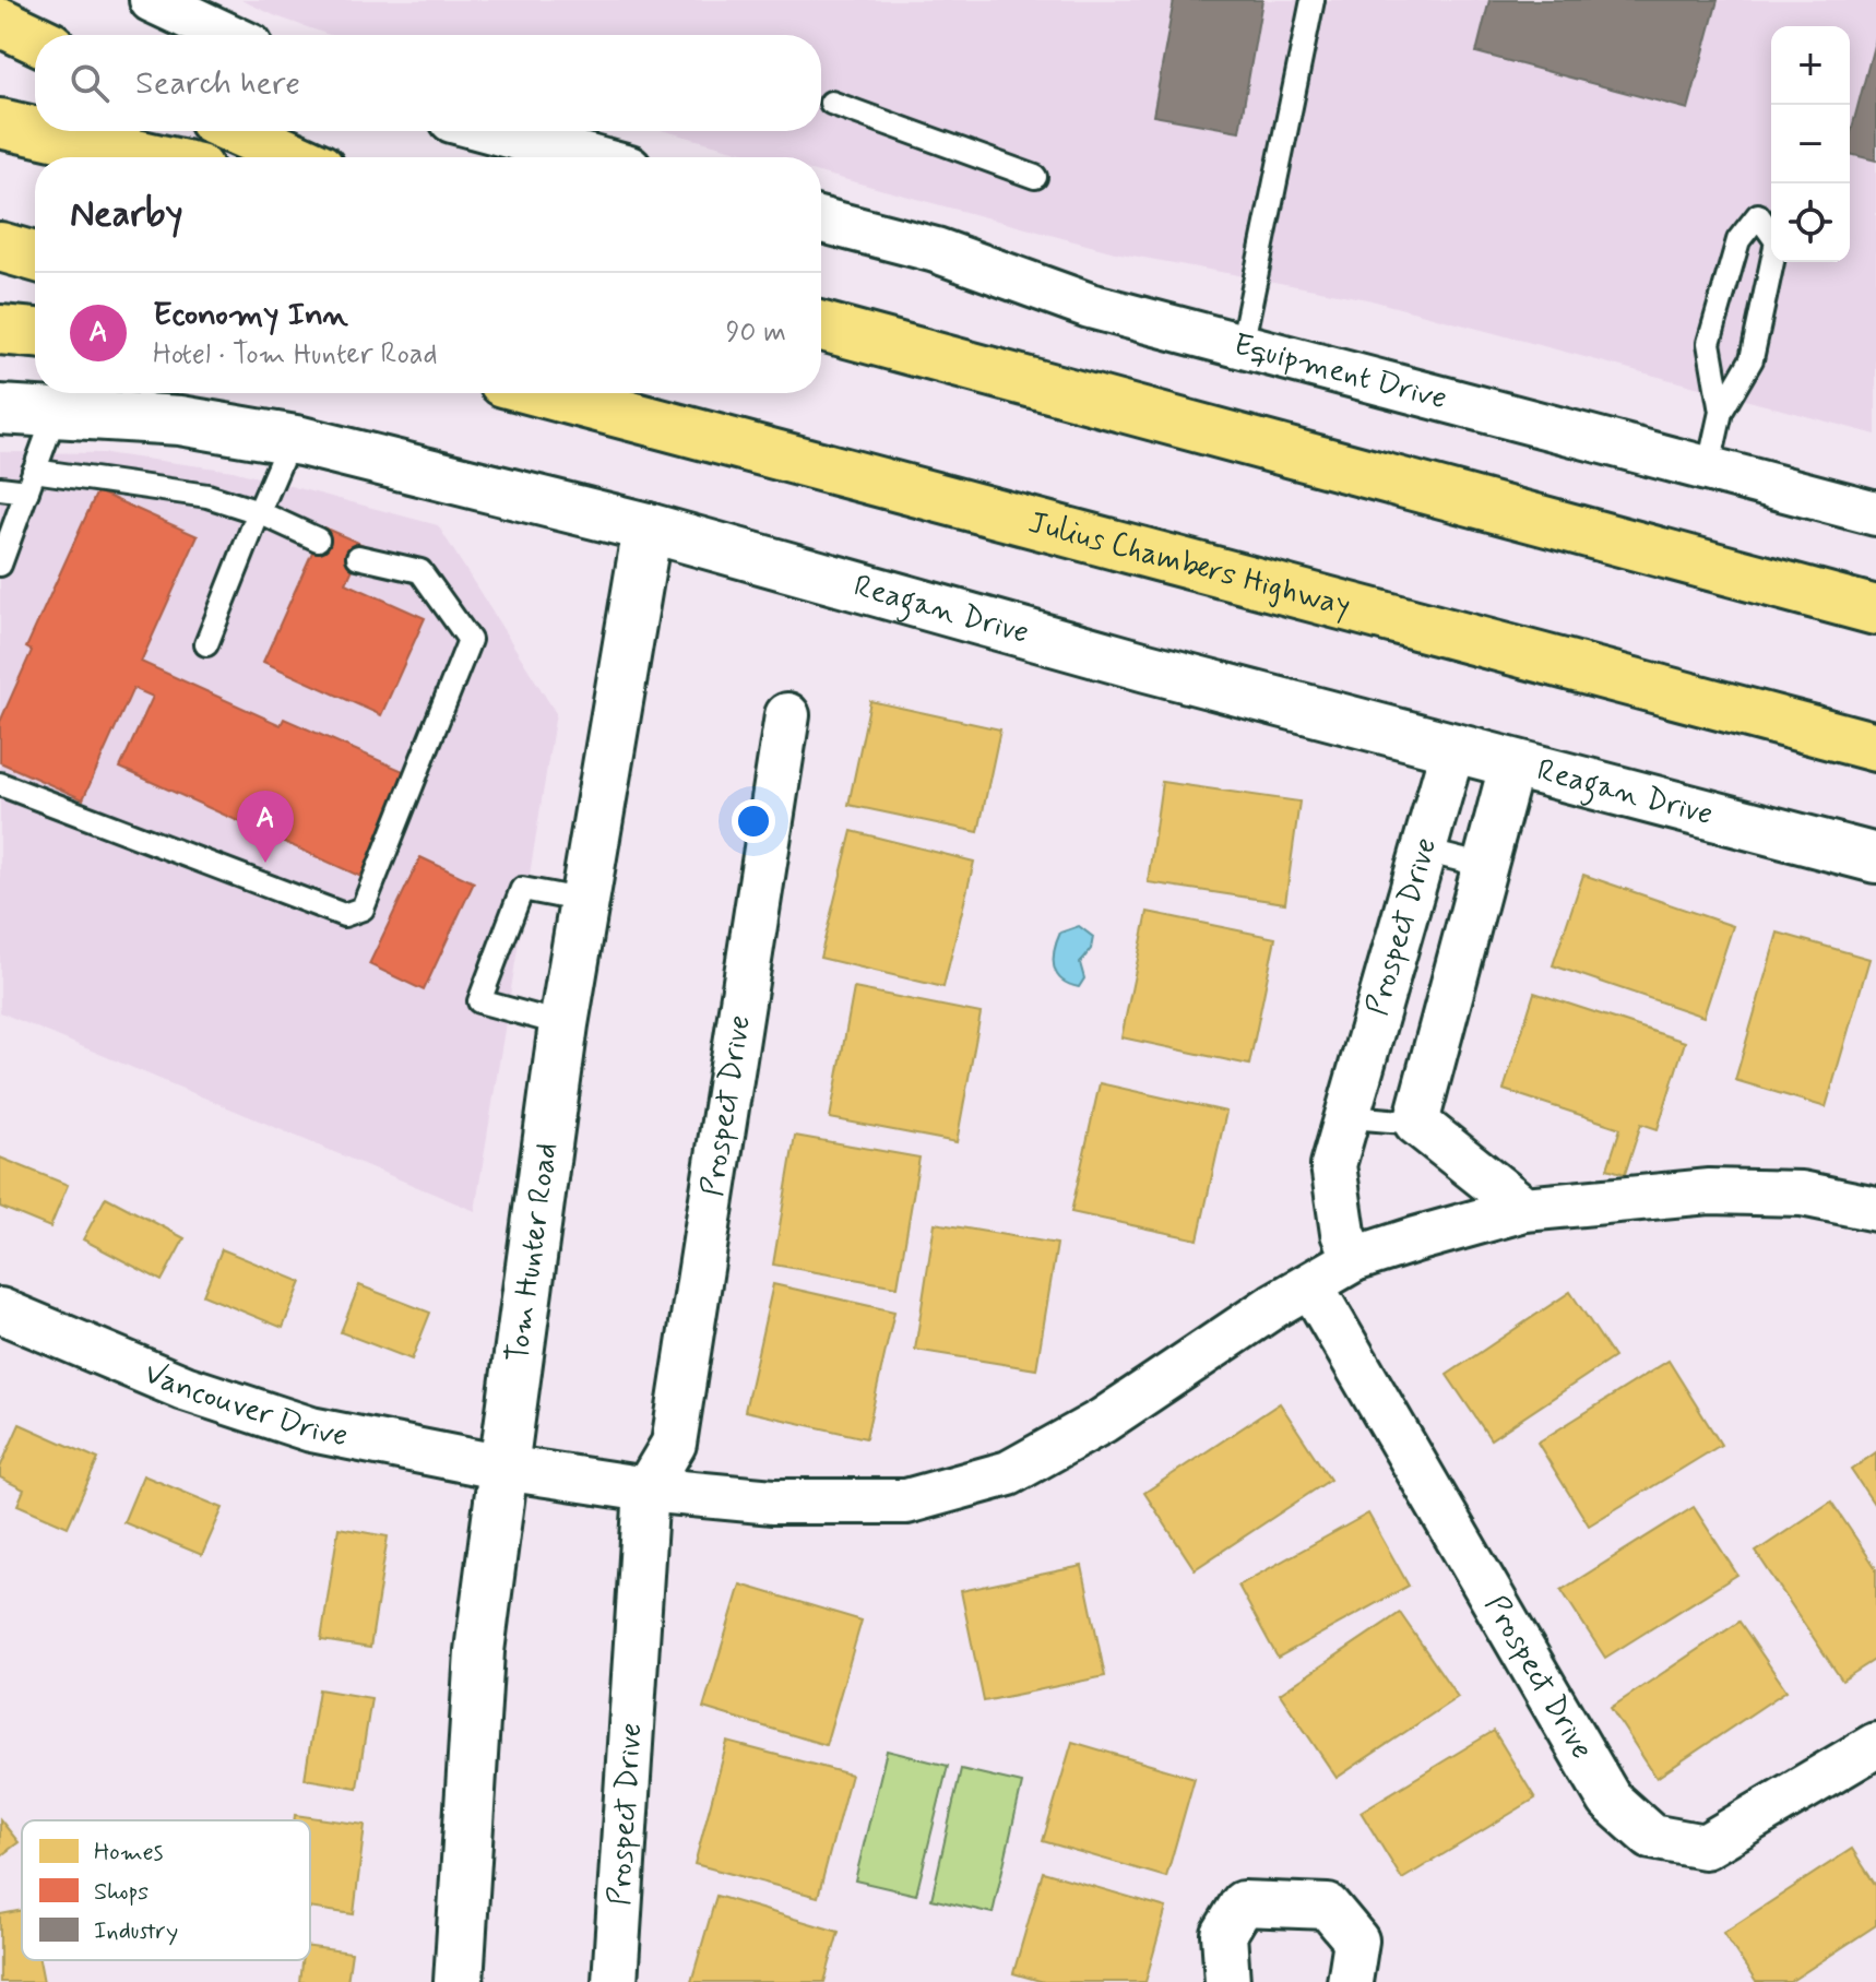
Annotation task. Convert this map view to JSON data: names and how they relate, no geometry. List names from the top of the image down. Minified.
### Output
{"streets":{"highway":["Julius Chambers Highway"],"street":["Equipment Drive","Reagan Drive","Prospect Drive","Tom Hunter Road","Vancouver Drive"]},"crossings":[["Reagan Drive","Prospect Drive"],["Reagan Drive","Tom Hunter Road"],["Tom Hunter Road","Vancouver Drive"]],"legend":["Homes","Shops","Industry"],"page":{"map_buttons":["+","−"],"search":"Search here","heading":"Nearby","list":[{"mark":"A","name":"Economy Inn","note":"Hotel · Tom Hunter Road","value":"90 m"}],"pins":"A"}}
